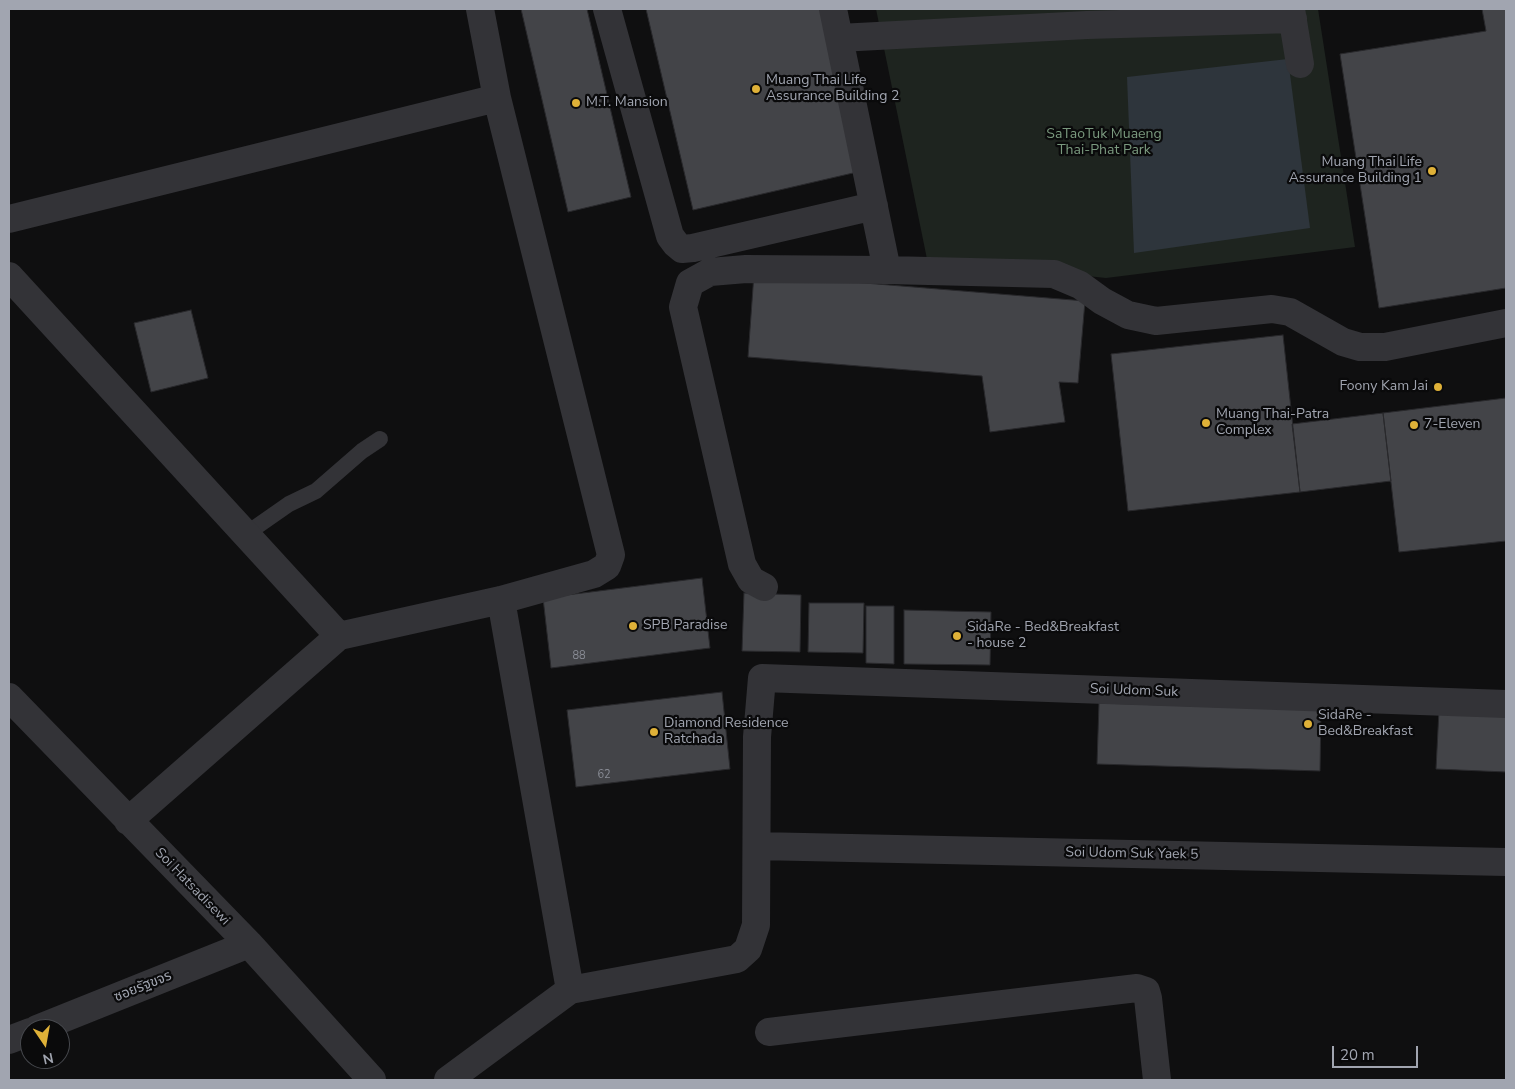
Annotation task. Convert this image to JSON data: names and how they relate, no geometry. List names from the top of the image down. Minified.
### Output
{"streets":{"street":["Soi Udom Suk","Soi Udom Suk Yaek 5","Soi Hatsadisewi","ซอยรัฐขจร"]},"crossings":[["Soi Udom Suk","Soi Udom Suk Yaek 5"],["Soi Hatsadisewi","ซอยรัฐขจร"]],"parks":["SaTaoTuk Muaeng Thai-Phat Park"],"places":["Muang Thai Life Assurance Building 2","M.T. Mansion","Muang Thai Life Assurance Building 1","Foony Kam Jai","Muang Thai-Patra Complex","7-Eleven","SPB Paradise","SidaRe - Bed&Breakfast - house 2","SidaRe - Bed&Breakfast","Diamond Residence Ratchada"],"house_numbers":["88","62"],"scale_bar":"20 m","north":"bottom"}
